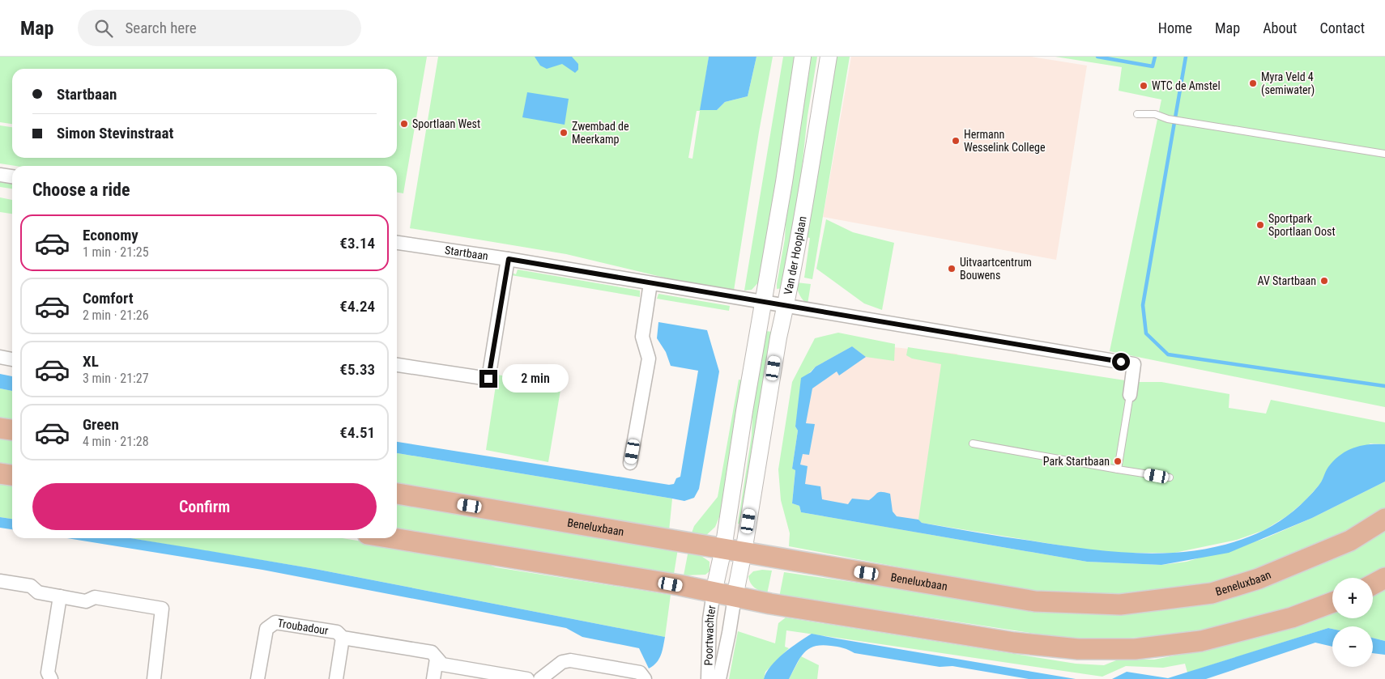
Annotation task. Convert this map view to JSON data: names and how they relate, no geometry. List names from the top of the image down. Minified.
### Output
{"streets":{"main road":["Beneluxbaan"],"street":["Startbaan","Van der Hooplaan","Troubadour","Poortwachter"]},"crossings":[["Startbaan","Van der Hooplaan"],["Van der Hooplaan","Beneluxbaan"],["Van der Hooplaan","Poortwachter"]],"places":["Myra Veld 4 (semiwater)","WTC de Amstel","Sportlaan West","Zwembad de Meerkamp","Hermann Wesselink College","Sportpark Sportlaan Oost","Uitvaartcentrum Bouwens","AV Startbaan","Park Startbaan"],"page":{"header":"Map","search":"Search here","nav":["Home","Map","About","Contact"],"banner":["Startbaan","Simon Stevinstraat"],"heading":"Choose a ride","list":[{"name":"Economy","note":"1 min · 21:25","value":"€3.14"},{"name":"Comfort","note":"2 min · 21:26","value":"€4.24"},{"name":"XL","note":"3 min · 21:27","value":"€5.33"},{"name":"Green","note":"4 min · 21:28","value":"€4.51"}],"bubble":"2 min","buttons":"Confirm","map_buttons":["+","−"]}}
